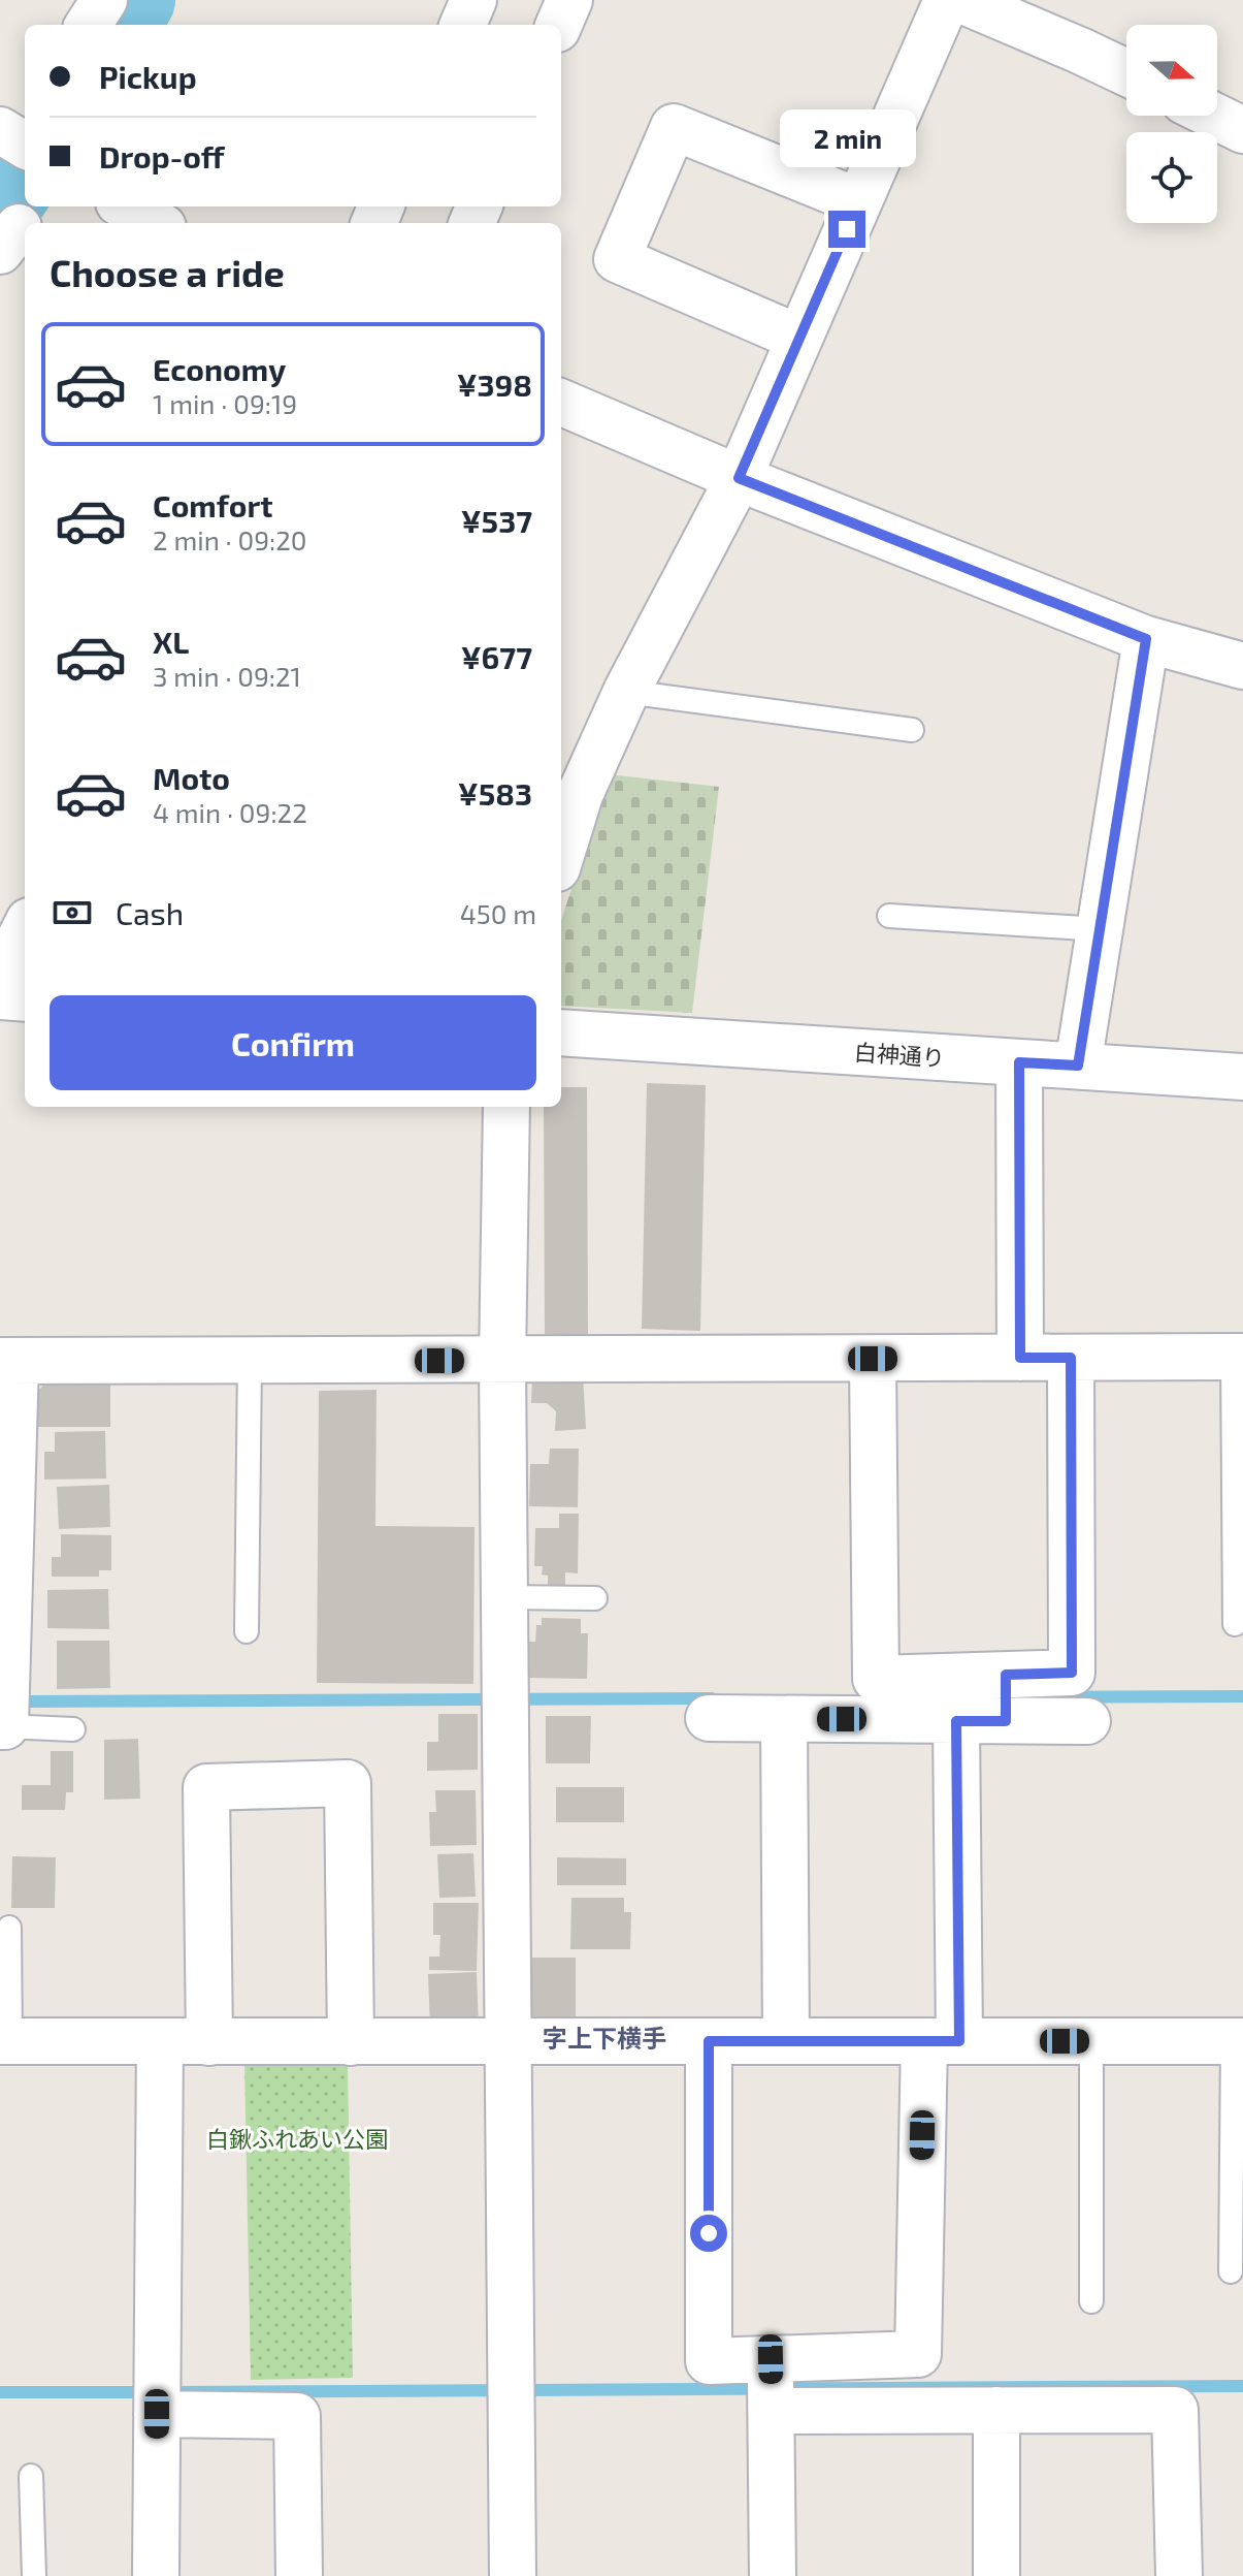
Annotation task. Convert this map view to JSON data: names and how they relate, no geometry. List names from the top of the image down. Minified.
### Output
{"streets":{"street":["白神通り"]},"districts":["字上下横手"],"parks":["白鍬ふれあい公園"],"north":"right","page":{"banner":["Pickup","Drop-off"],"bubble":"2 min","heading":"Choose a ride","list":[{"name":"Economy","note":"1 min · 09:19","value":"¥398"},{"name":"Comfort","note":"2 min · 09:20","value":"¥537"},{"name":"XL","note":"3 min · 09:21","value":"¥677"},{"name":"Moto","note":"4 min · 09:22","value":"¥583"}],"pay":["Cash","450 m"],"buttons":"Confirm"}}
